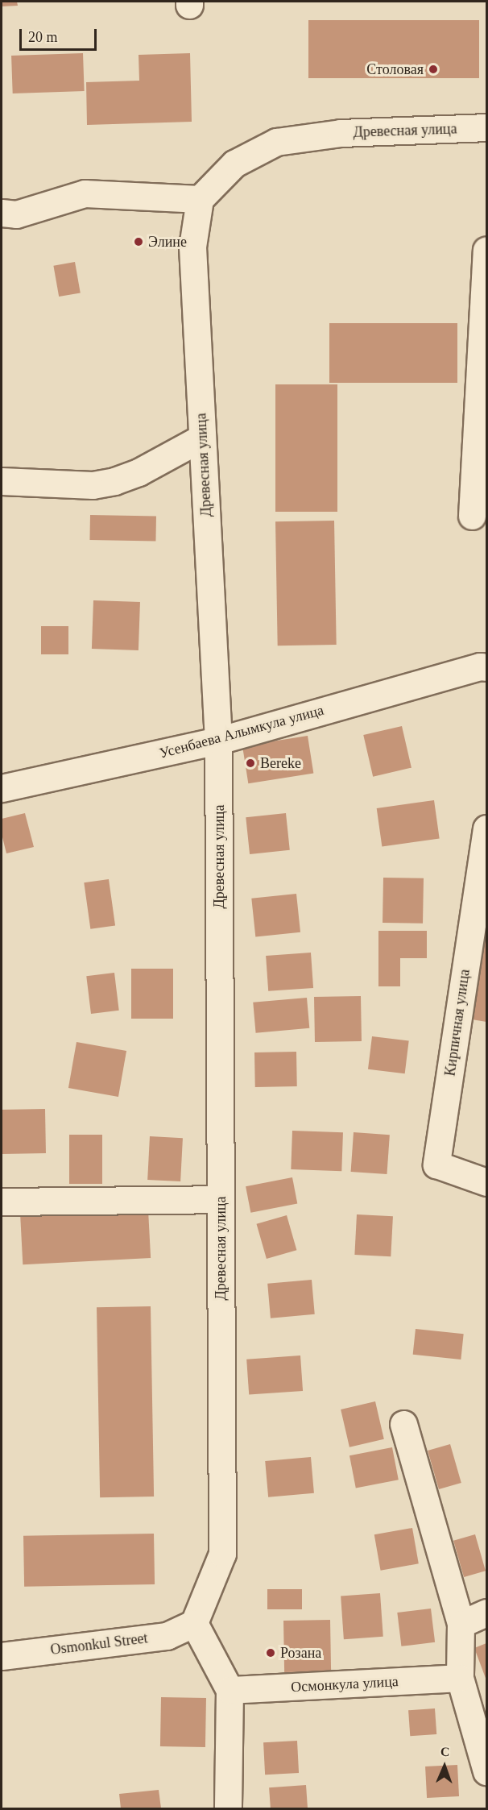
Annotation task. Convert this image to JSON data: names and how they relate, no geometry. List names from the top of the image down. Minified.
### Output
{"streets":{"street":["Древесная улица","Усенбаева Алымкула улица","Кирпичная улица","Osmonkul Street","Осмонкула улица"]},"crossings":[["Древесная улица","Усенбаева Алымкула улица"],["Древесная улица","Osmonkul Street"]],"places":["Столовая","Элине","Bereke","Розана"],"scale_bar":"20 m","north":"top"}
